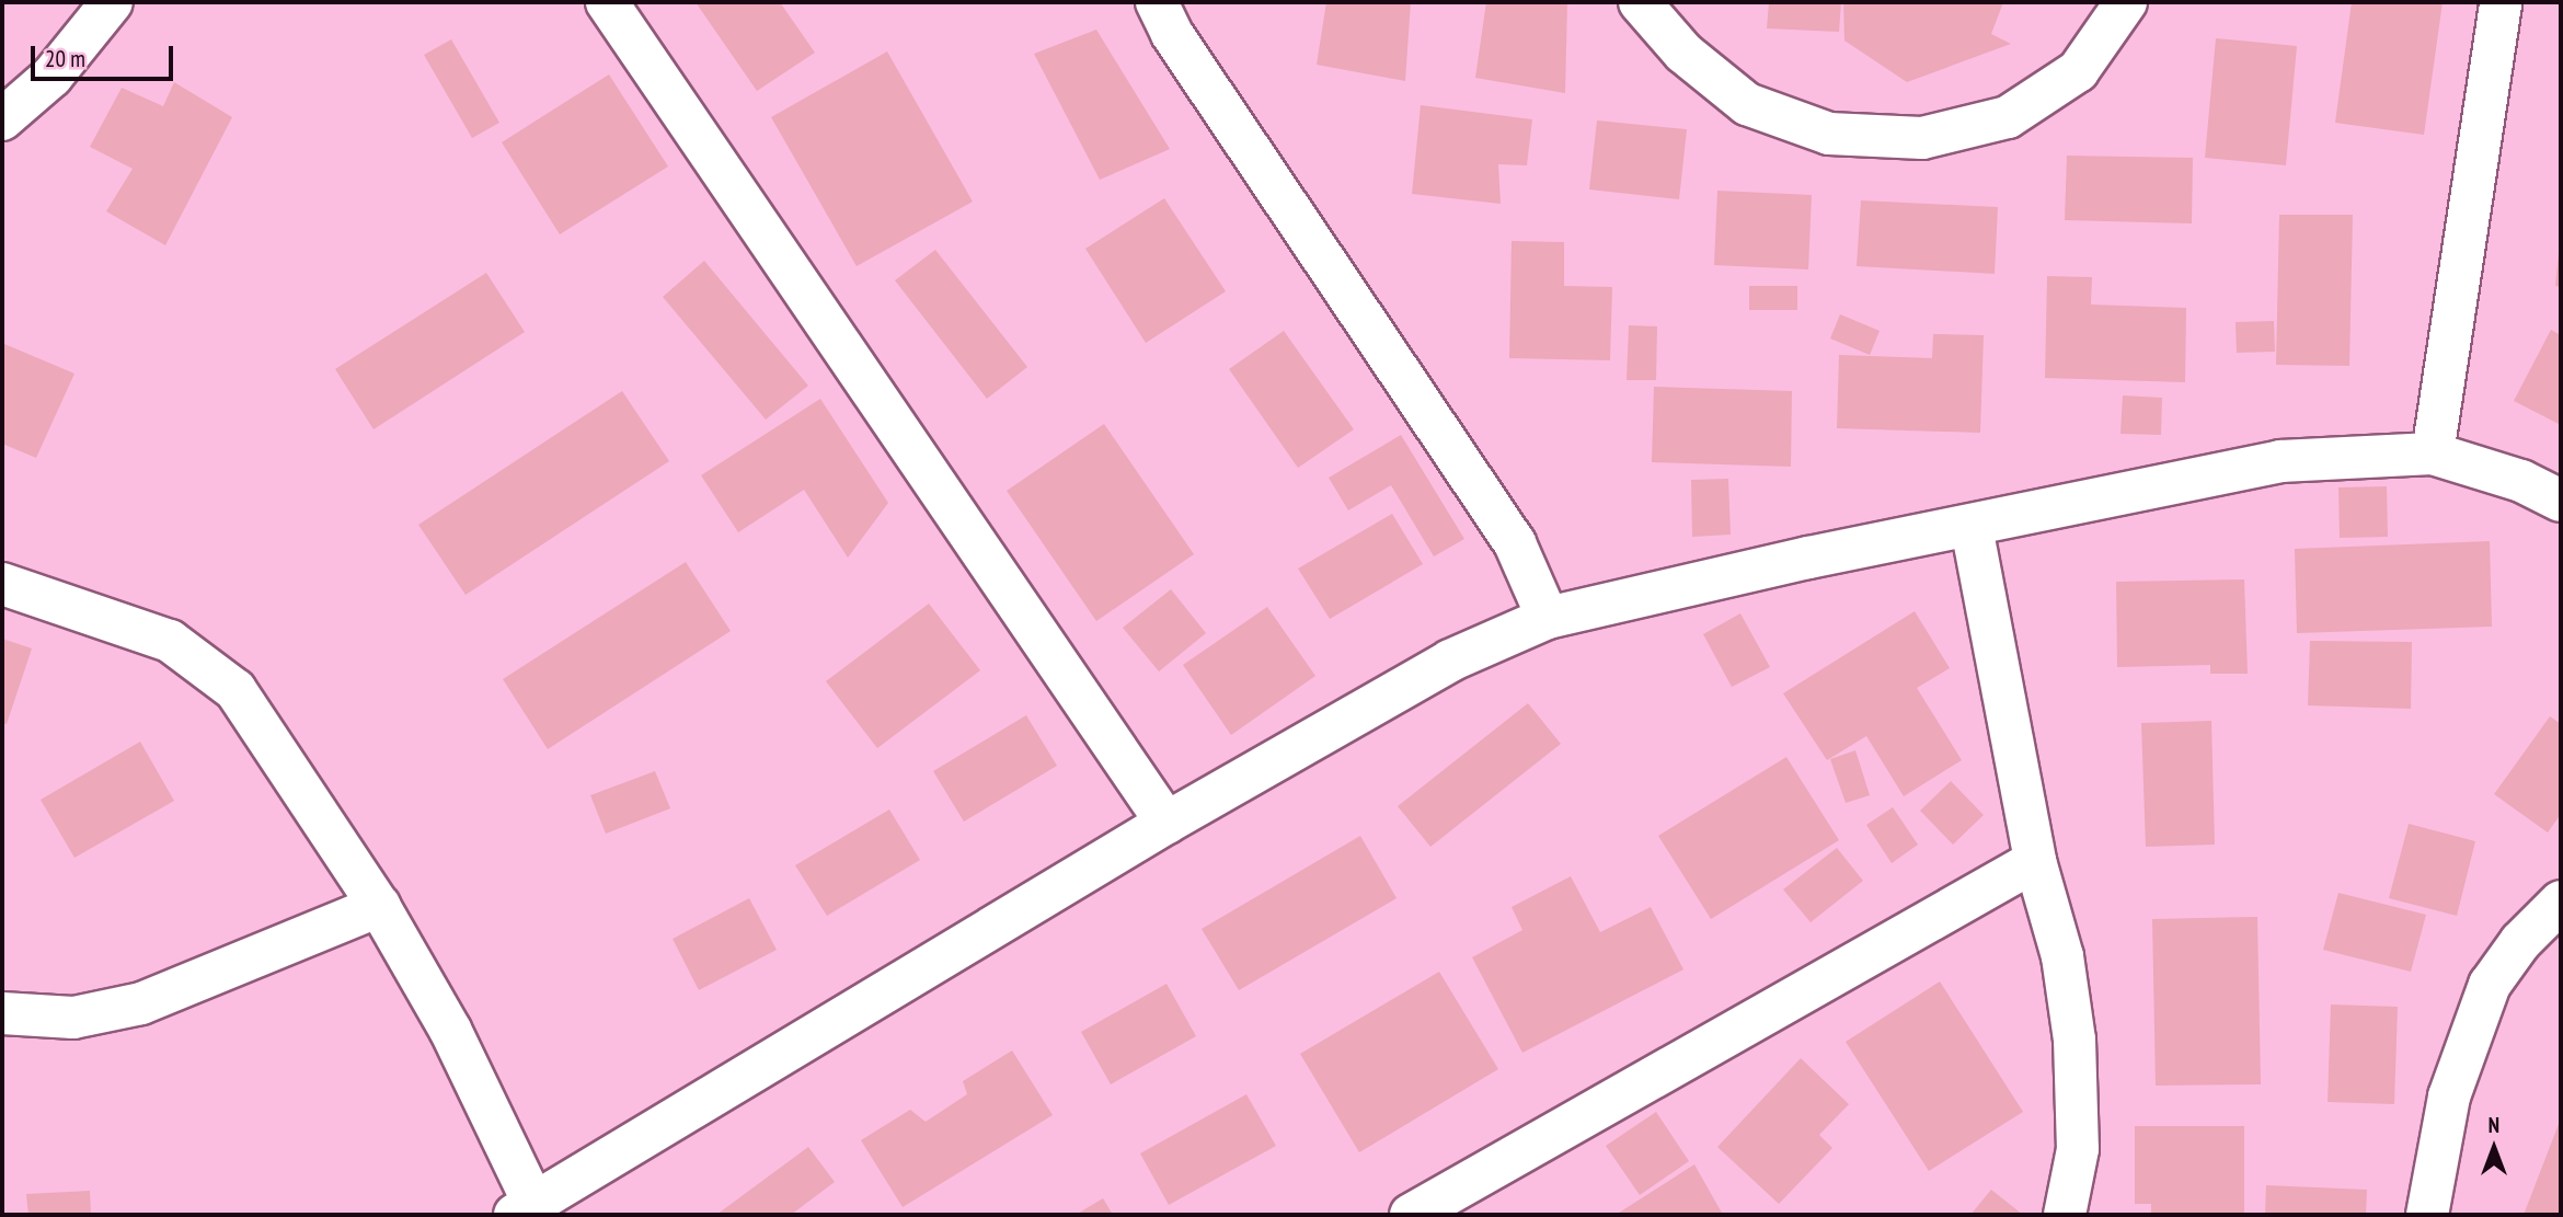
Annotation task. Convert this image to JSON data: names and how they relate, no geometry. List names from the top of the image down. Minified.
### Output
{"scale_bar":"20 m","north":"top"}
